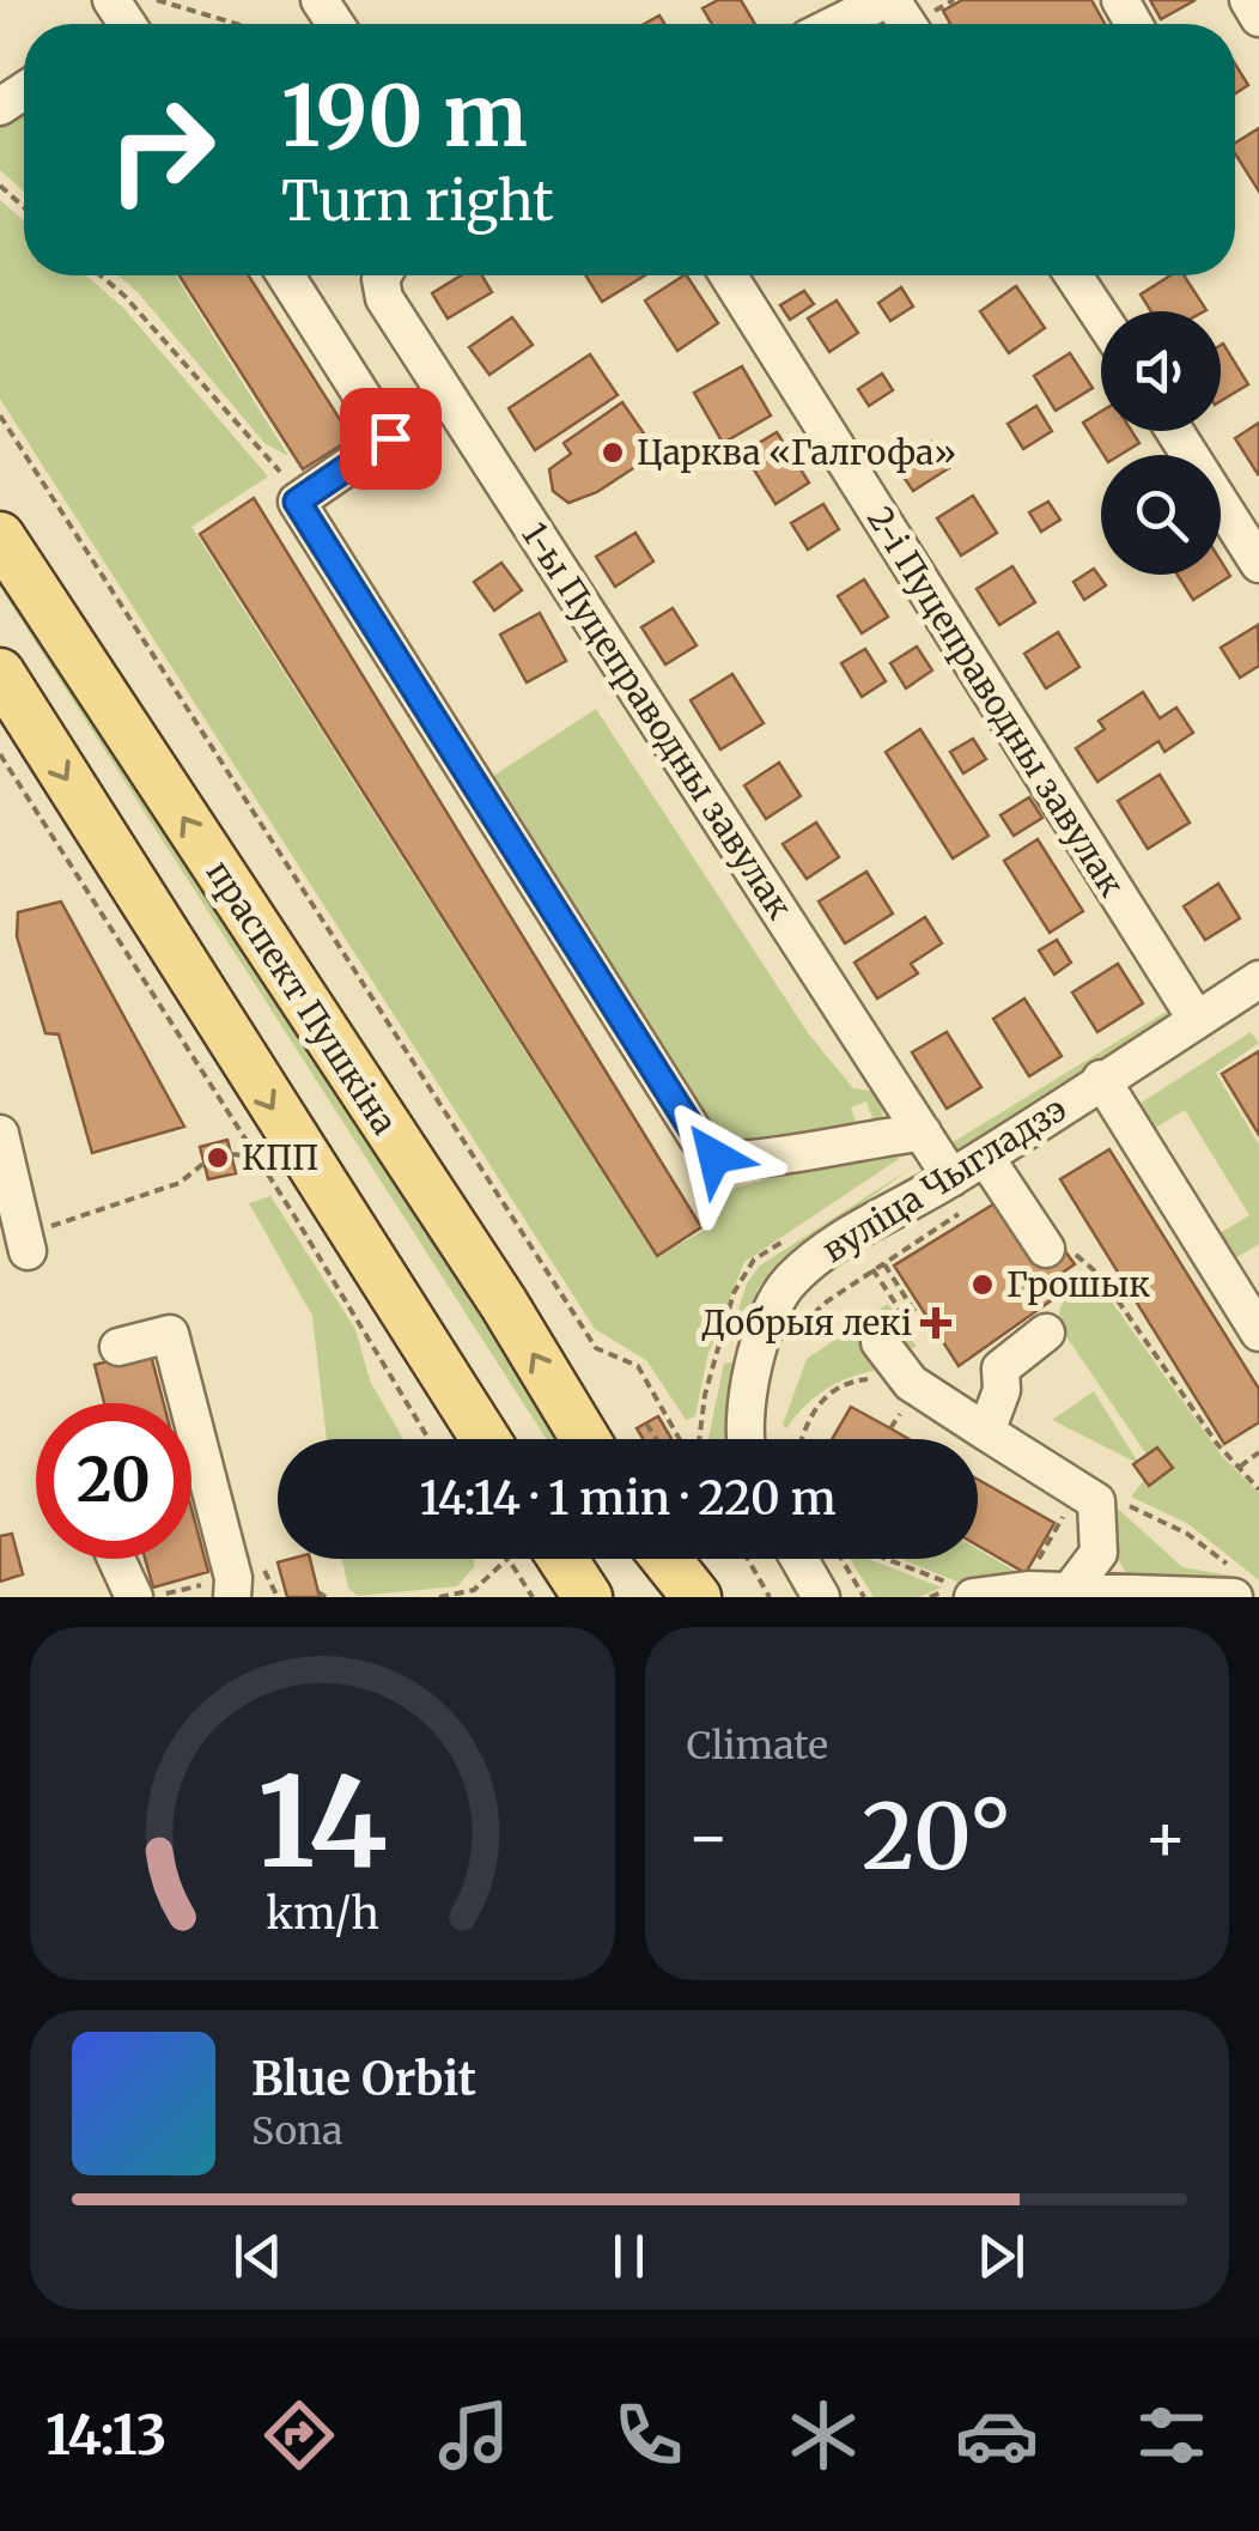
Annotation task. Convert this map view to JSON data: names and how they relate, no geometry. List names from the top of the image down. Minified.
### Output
{"streets":{"main road":["праспект Пушкіна"],"street":["2-і Пуцеправодны завулак","1-ы Пуцеправодны завулак","вуліца Чыгладзэ"]},"crossings":[["2-і Пуцеправодны завулак","вуліца Чыгладзэ"],["1-ы Пуцеправодны завулак","вуліца Чыгладзэ"]],"places":{"other":["Царква «Галгофа»","КПП","Грошык"],"health":["Добрыя лекі"]},"page":{"turn":["190 m","Turn right"],"limit":"20","trip":"14:14 · 1 min · 220 m","tile":"Climate","heat":["−","20°","+"],"song":["Blue Orbit","Sona"],"tabs":"14:13","gauge":["14","km/h"]}}
